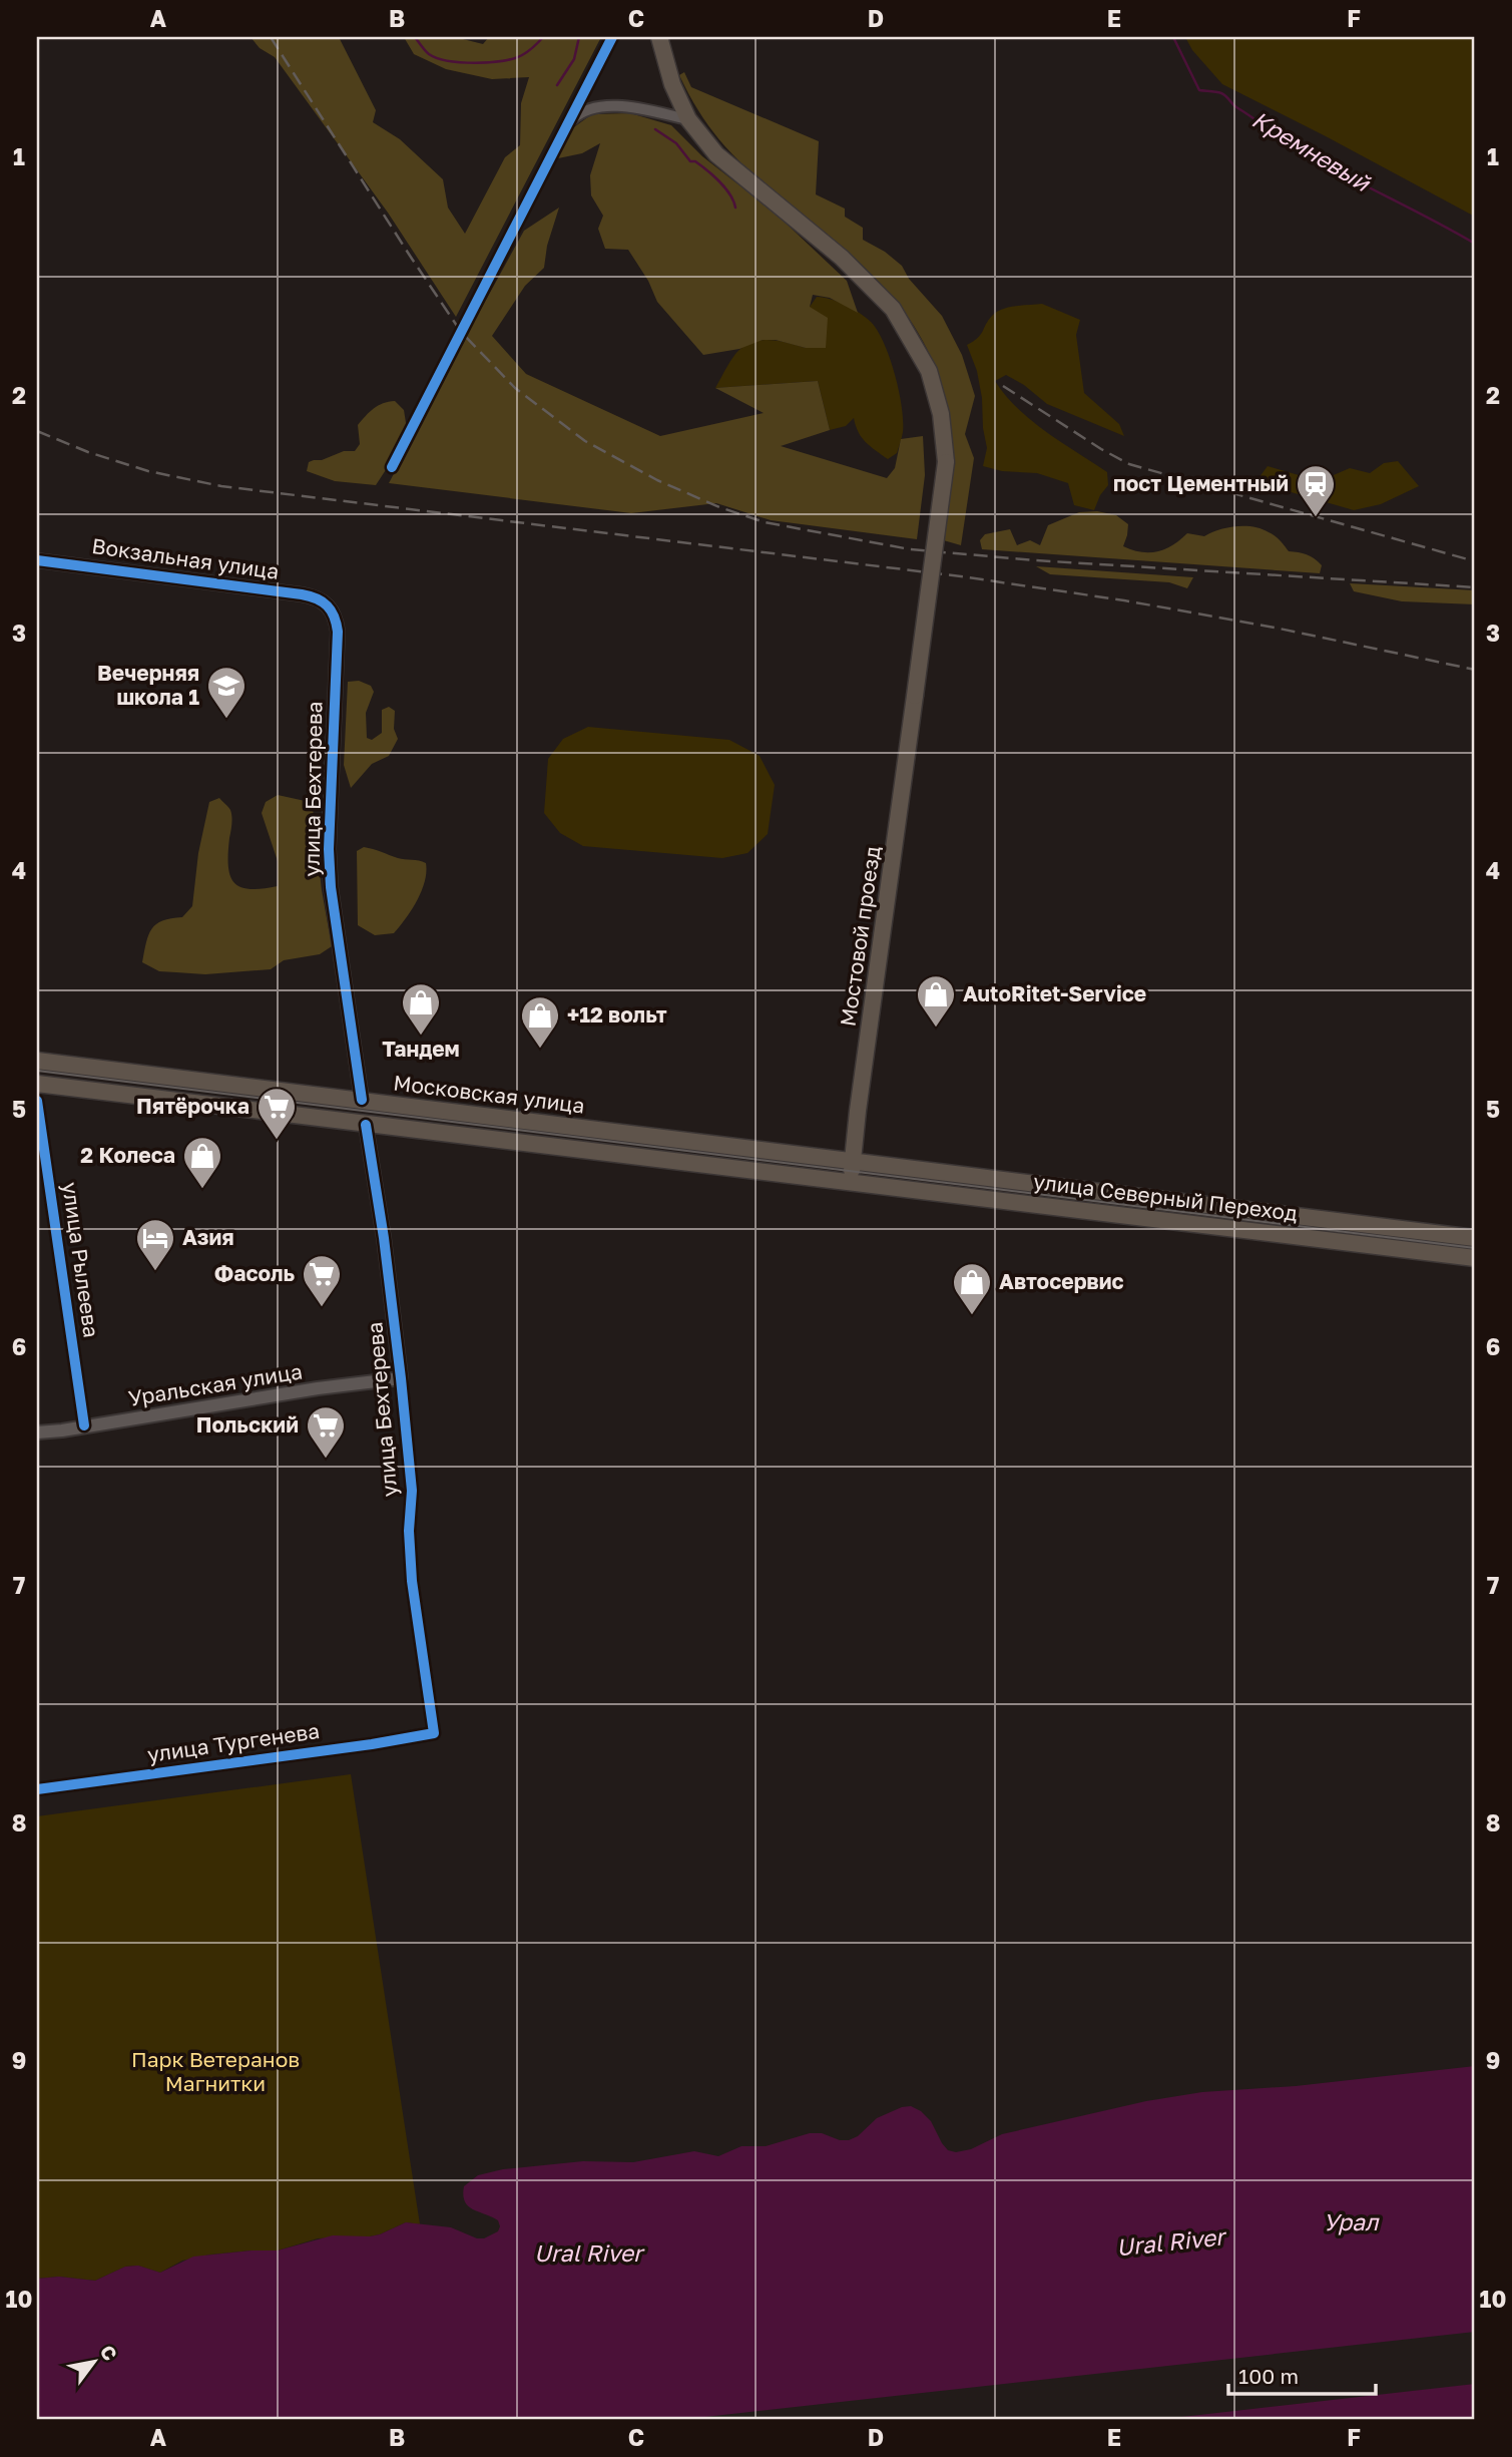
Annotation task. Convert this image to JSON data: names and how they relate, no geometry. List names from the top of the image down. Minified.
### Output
{"streets":{"main road":["улица Бехтерева","Мостовой проезд","Московская улица","улица Северный Переход"],"street":["Вокзальная улица","улица Рылеева","Уральская улица","улица Тургенева"]},"crossings":[["Вокзальная улица","улица Бехтерева"],["улица Бехтерева","Московская улица"],["улица Бехтерева","Уральская улица"],["улица Бехтерева","улица Тургенева"],["Мостовой проезд","Московская улица"],["Мостовой проезд","улица Северный Переход"],["Московская улица","улица Северный Переход"],["улица Рылеева","Уральская улица"]],"water":["Кремневый","Урал","Ural River"],"parks":["Парк Ветеранов Магнитки"],"places":{"station":["пост Цементный"],"school or university":["Вечерняя школа 1"],"shop":["AutoRitet-Service","Тандем","+12 вольт","2 Колеса","Автосервис"],"supermarket":["Пятёрочка","Фасоль","Польский"],"hotel":["Азия"]},"scale_bar":"100 m","north":"top right","grid":{"columns":["A","B","C","D","E","F"],"rows":["1","2","3","4","5","6","7","8","9","10"]}}
